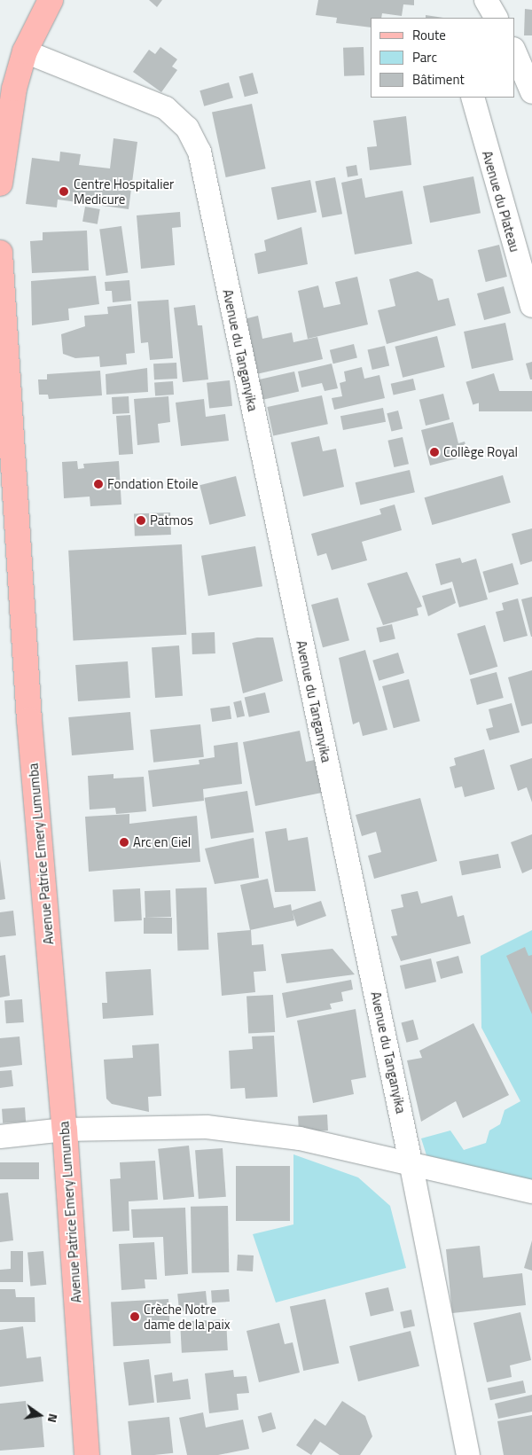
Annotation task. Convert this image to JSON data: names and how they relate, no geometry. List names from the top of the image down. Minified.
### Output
{"streets":{"main road":["Avenue Patrice Emery Lumumba"],"street":["Avenue du Plateau","Avenue du Tanganyika"]},"places":["Centre Hospitalier Medicure","Collège Royal","Fondation Etoile","Patmos","Arc en Ciel","Crèche Notre dame de la paix"],"legend":["Route","Parc","Bâtiment"],"north":"right"}
